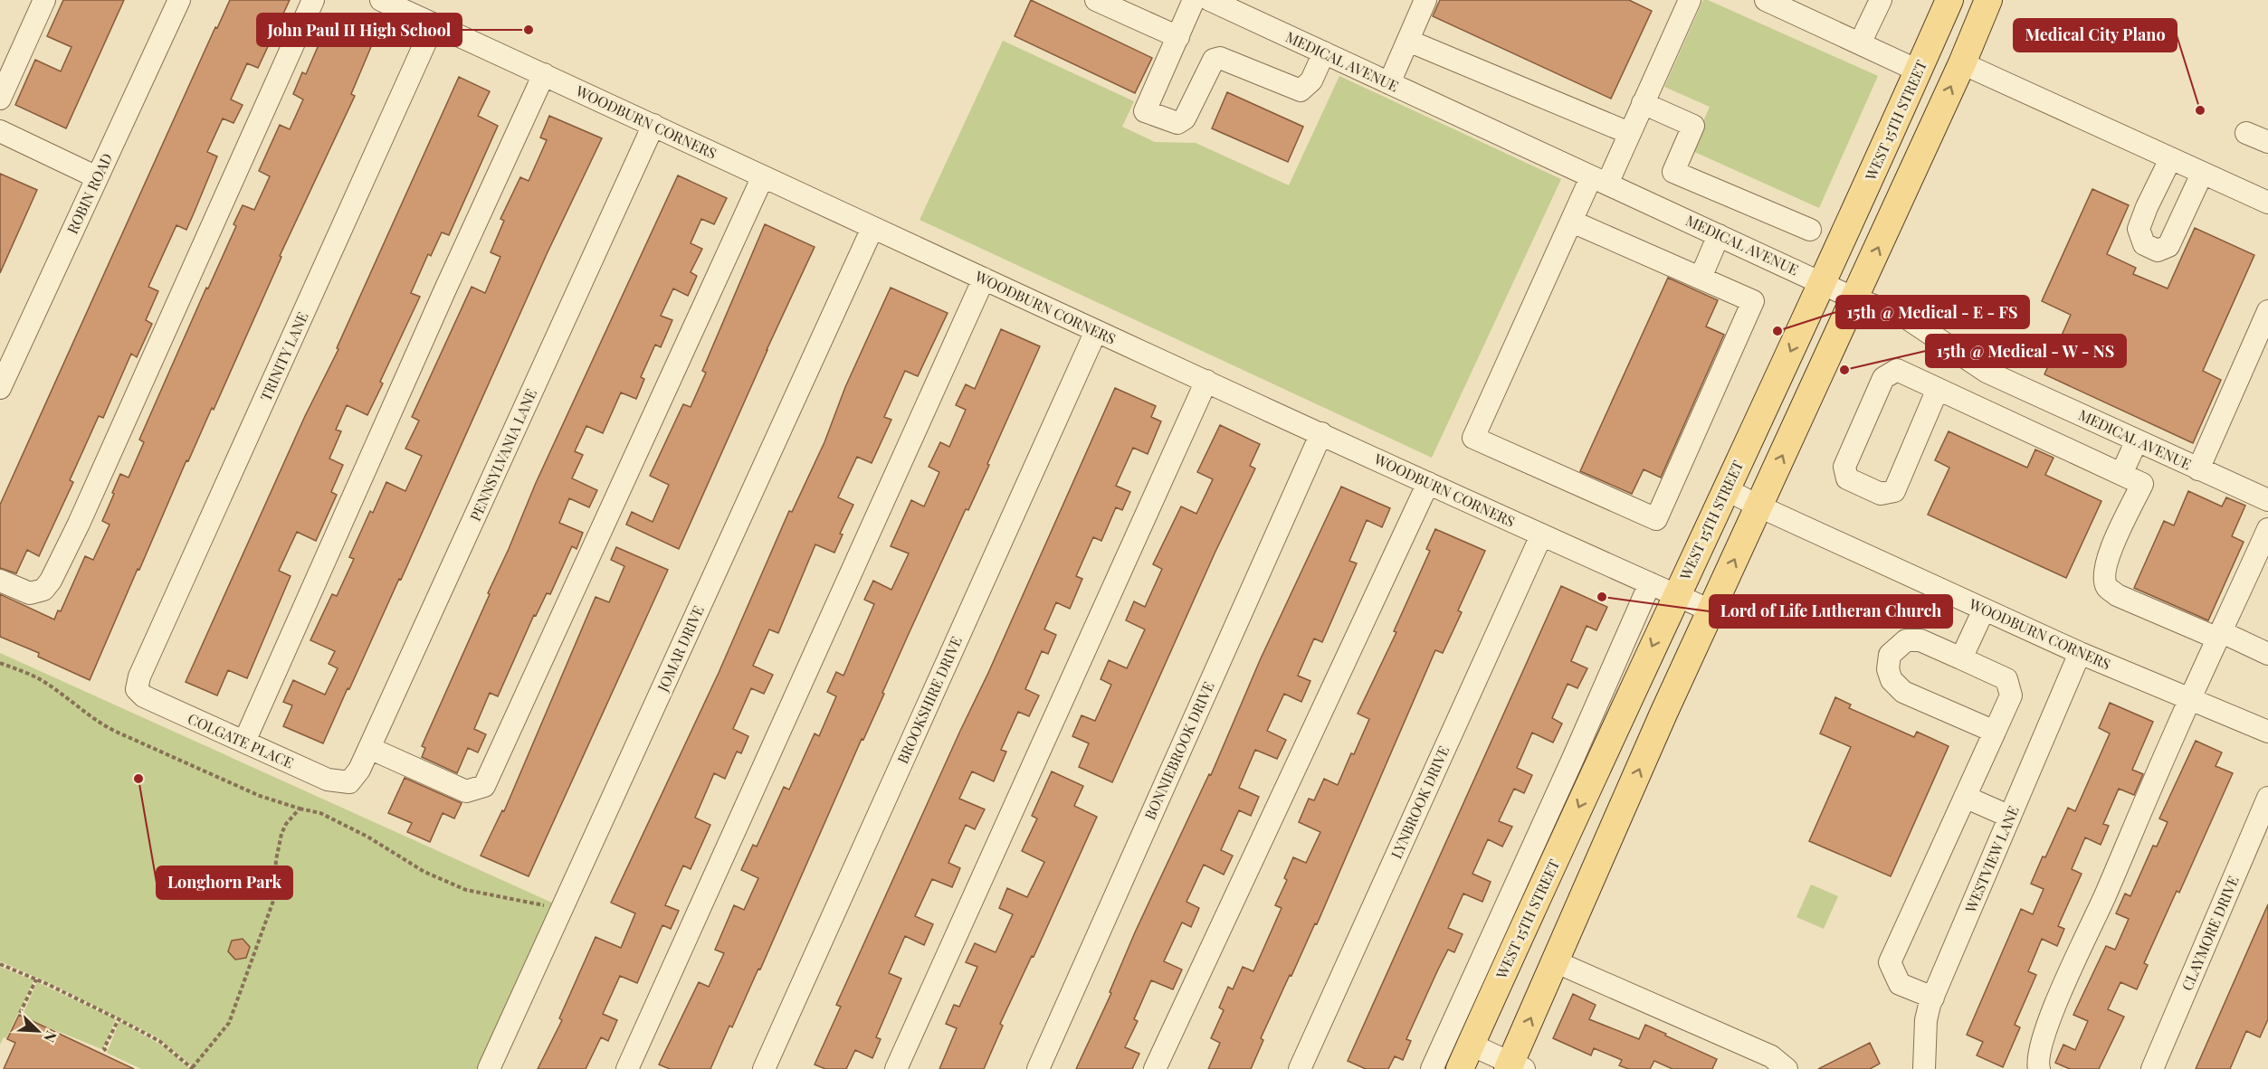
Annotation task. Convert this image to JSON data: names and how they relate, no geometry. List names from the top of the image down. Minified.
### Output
{"streets":{"main road":["WEST 15TH STREET"],"street":["MEDICAL AVENUE","WOODBURN CORNERS","ROBIN ROAD","TRINITY LANE","PENNSYLVANIA LANE","JOMAR DRIVE","BROOKSHIRE DRIVE","COLGATE PLACE","BONNIEBROOK DRIVE","LYNBROOK DRIVE","WESTVIEW LANE","CLAYMORE DRIVE"]},"crossings":[["MEDICAL AVENUE","WEST 15TH STREET"],["WEST 15TH STREET","WOODBURN CORNERS"],["WOODBURN CORNERS","TRINITY LANE"],["WOODBURN CORNERS","PENNSYLVANIA LANE"],["WOODBURN CORNERS","JOMAR DRIVE"],["WOODBURN CORNERS","BROOKSHIRE DRIVE"],["WOODBURN CORNERS","BONNIEBROOK DRIVE"],["WOODBURN CORNERS","LYNBROOK DRIVE"],["WOODBURN CORNERS","WESTVIEW LANE"],["TRINITY LANE","COLGATE PLACE"],["PENNSYLVANIA LANE","COLGATE PLACE"]],"places":["John Paul II High School","Medical City Plano","15th @ Medical - E - FS","15th @ Medical - W - NS","Lord of Life Lutheran Church","Longhorn Park"],"north":"bottom right"}
